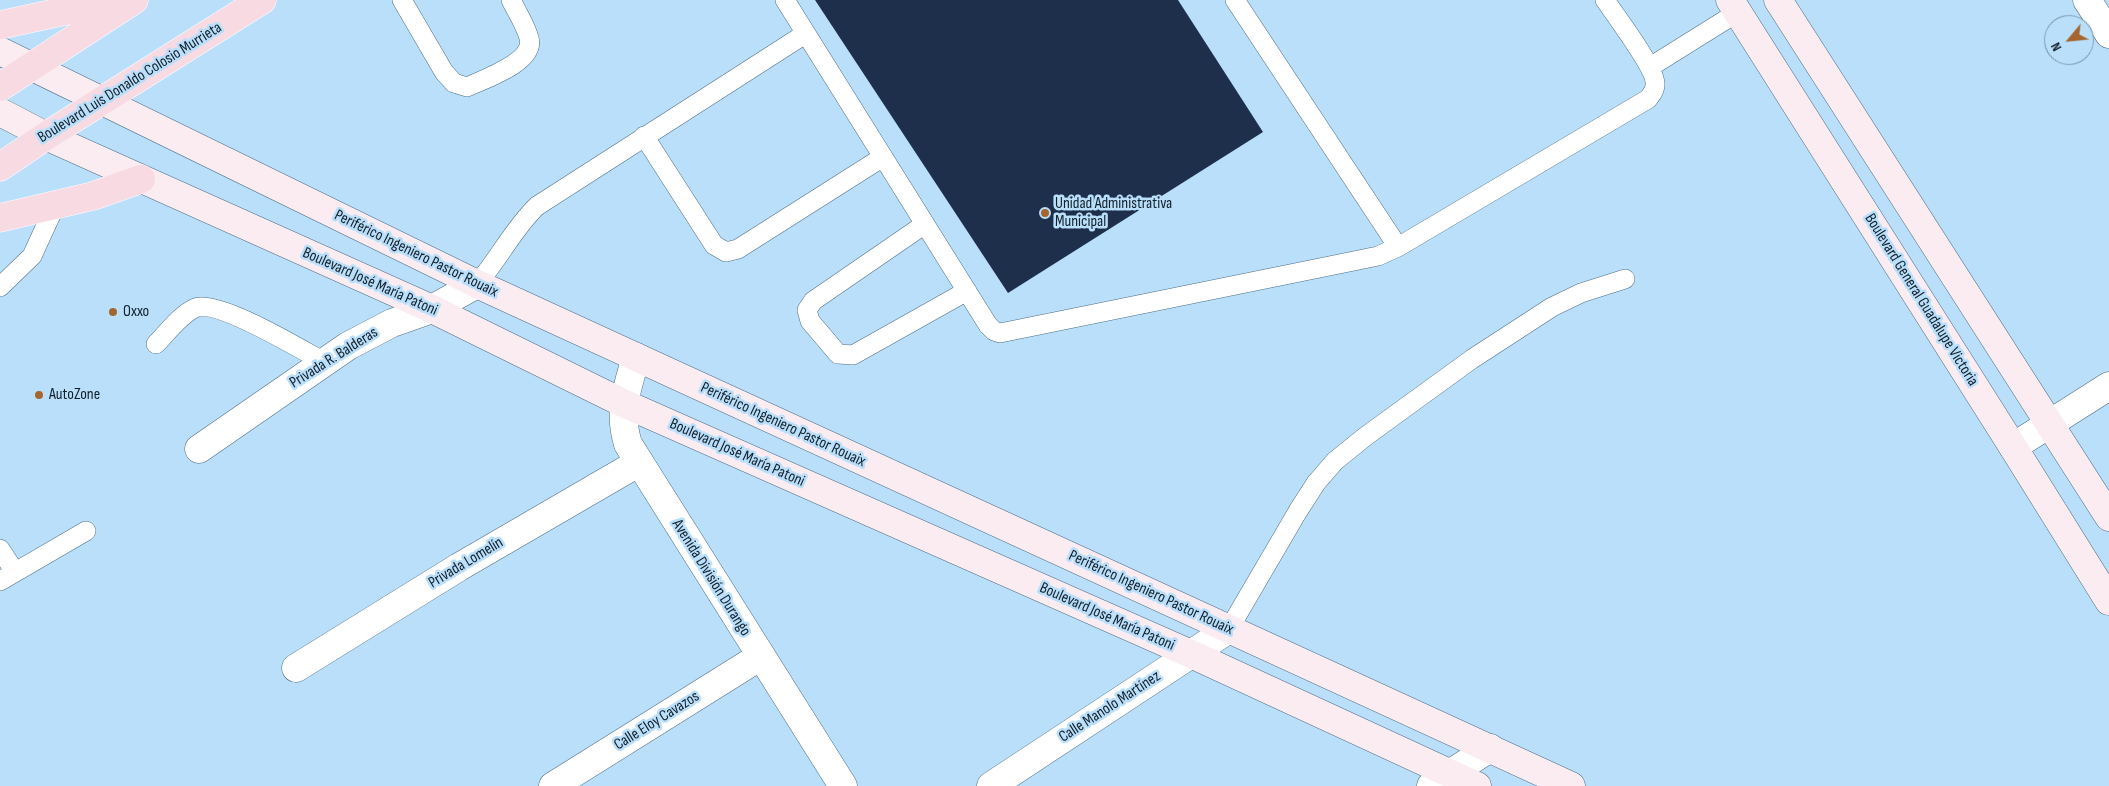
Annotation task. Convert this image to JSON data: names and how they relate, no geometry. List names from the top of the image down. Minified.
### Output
{"streets":{"main road":["Boulevard Luis Donaldo Colosio Murrieta","Periférico Ingeniero Pastor Rouaix","Boulevard José María Patoni","Boulevard General Guadalupe Victoria"],"street":["Privada R. Balderas","Privada Lomelín","Avenida División Durango","Calle Manolo Martínez","Calle Eloy Cavazos"]},"crossings":[["Boulevard Luis Donaldo Colosio Murrieta","Periférico Ingeniero Pastor Rouaix"],["Boulevard Luis Donaldo Colosio Murrieta","Boulevard José María Patoni"],["Periférico Ingeniero Pastor Rouaix","Privada R. Balderas"],["Periférico Ingeniero Pastor Rouaix","Avenida División Durango"],["Periférico Ingeniero Pastor Rouaix","Calle Manolo Martínez"],["Boulevard José María Patoni","Privada R. Balderas"],["Boulevard José María Patoni","Avenida División Durango"],["Boulevard José María Patoni","Calle Manolo Martínez"],["Privada Lomelín","Avenida División Durango"],["Avenida División Durango","Calle Eloy Cavazos"]],"places":["Unidad Administrativa Municipal","Oxxo","AutoZone"],"north":"bottom left"}
